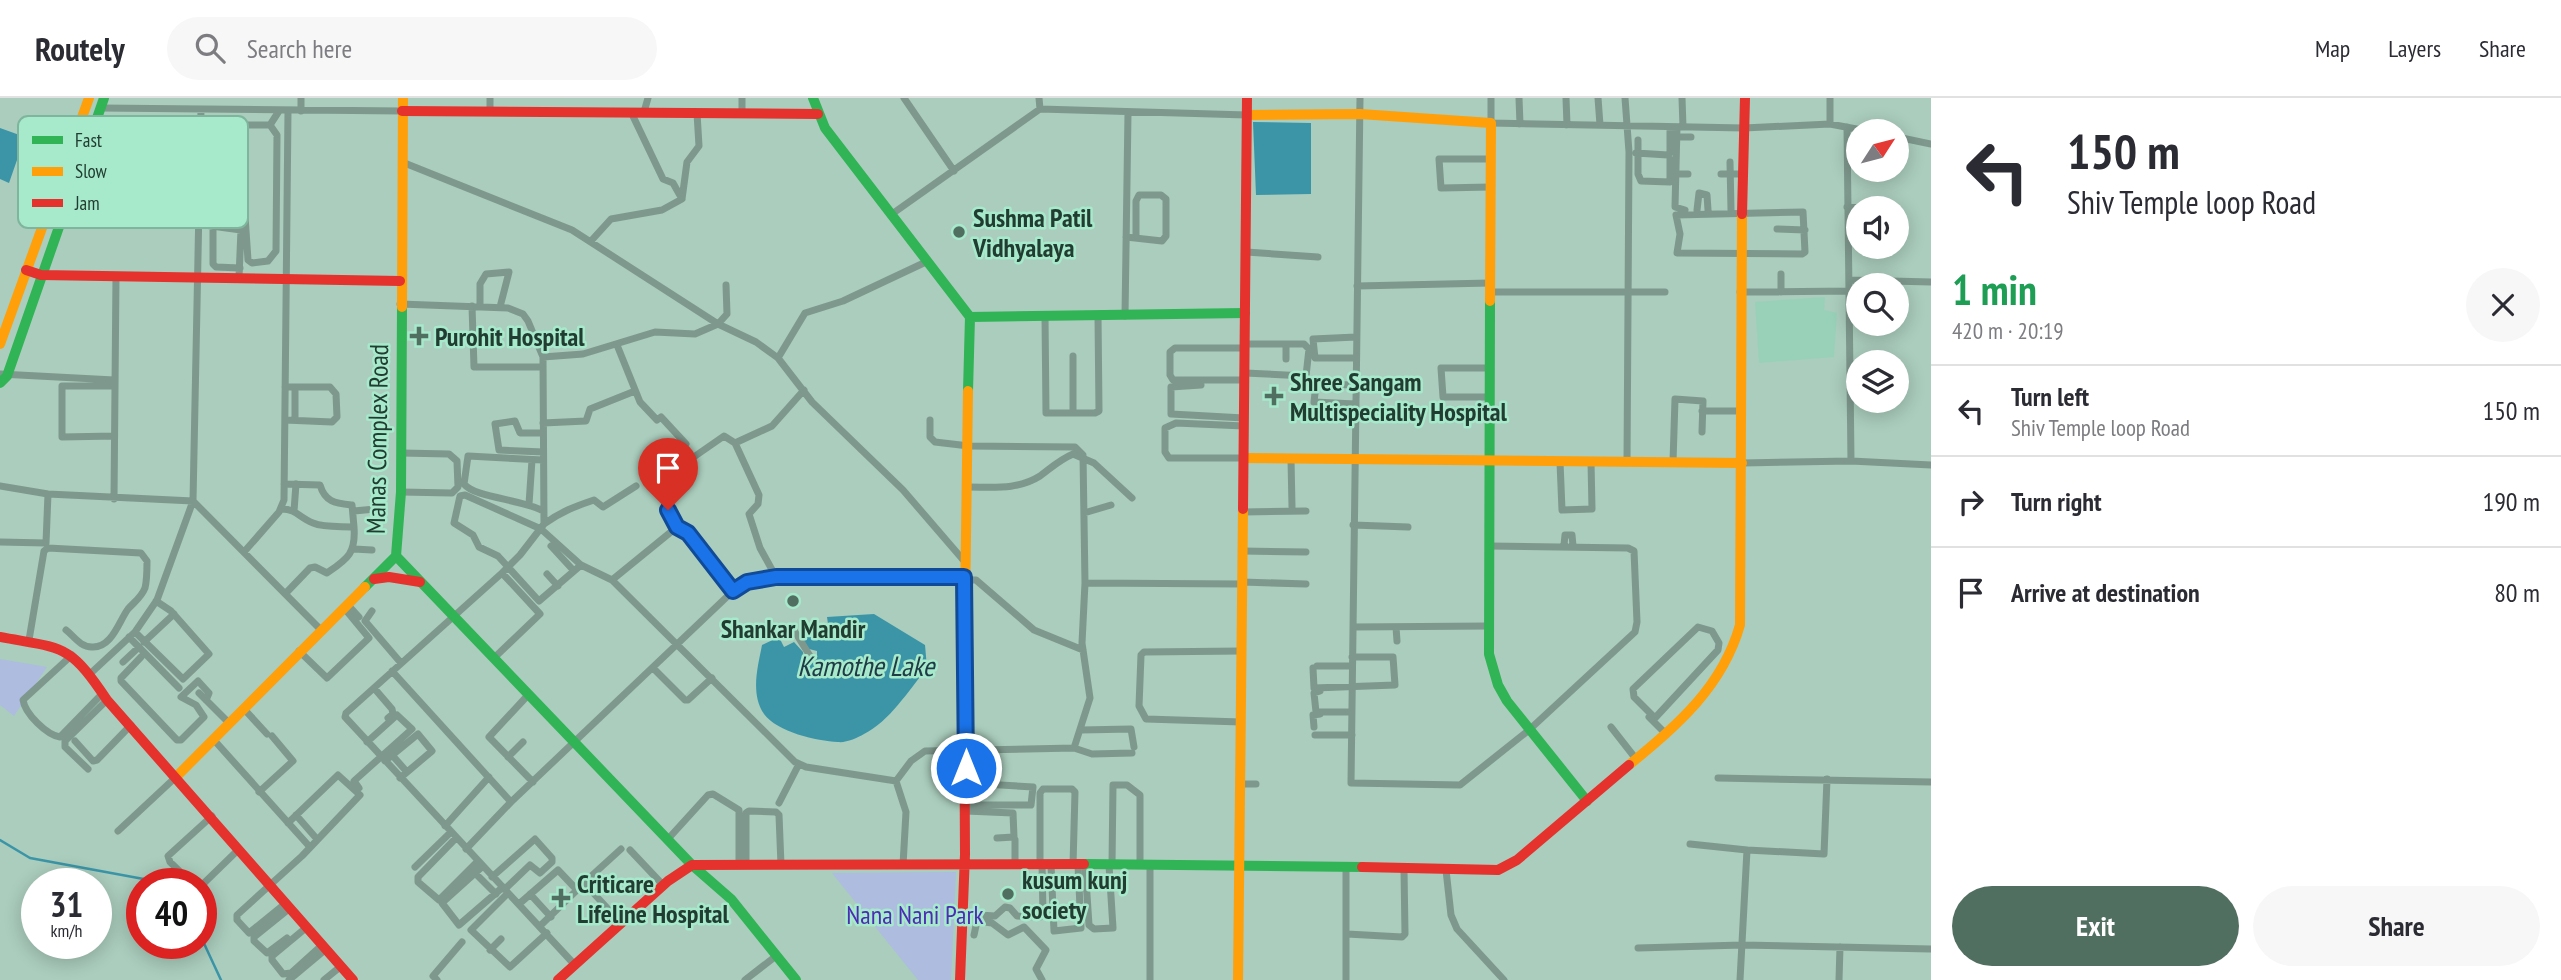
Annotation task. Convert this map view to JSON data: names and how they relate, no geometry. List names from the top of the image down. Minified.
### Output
{"streets":{"street":["Manas Complex Road"]},"water":["Kamothe Lake"],"parks":["Nana Nani Park"],"places":{"other":["Sushma Patil Vidhyalaya","Shankar Mandir","kusum kunj society"],"health":["Purohit Hospital","Shree Sangam Multispeciality Hospital","Criticare Lifeline Hospital"]},"legend":["Fast","Slow","Jam"],"north":"top right","page":{"header":"Routely","search":"Search here","nav":["Map","Layers","Share"],"turn":["150 m","Shiv Temple loop Road"],"heading":["1 min","420 m · 20:19"],"list":[{"name":"Turn left","note":"Shiv Temple loop Road","value":"150 m"},{"name":"Turn right","value":"190 m"},{"name":"Arrive at destination","value":"80 m"}],"speed":"31 km/h","limit":"40","buttons":["Exit","Share"]}}
